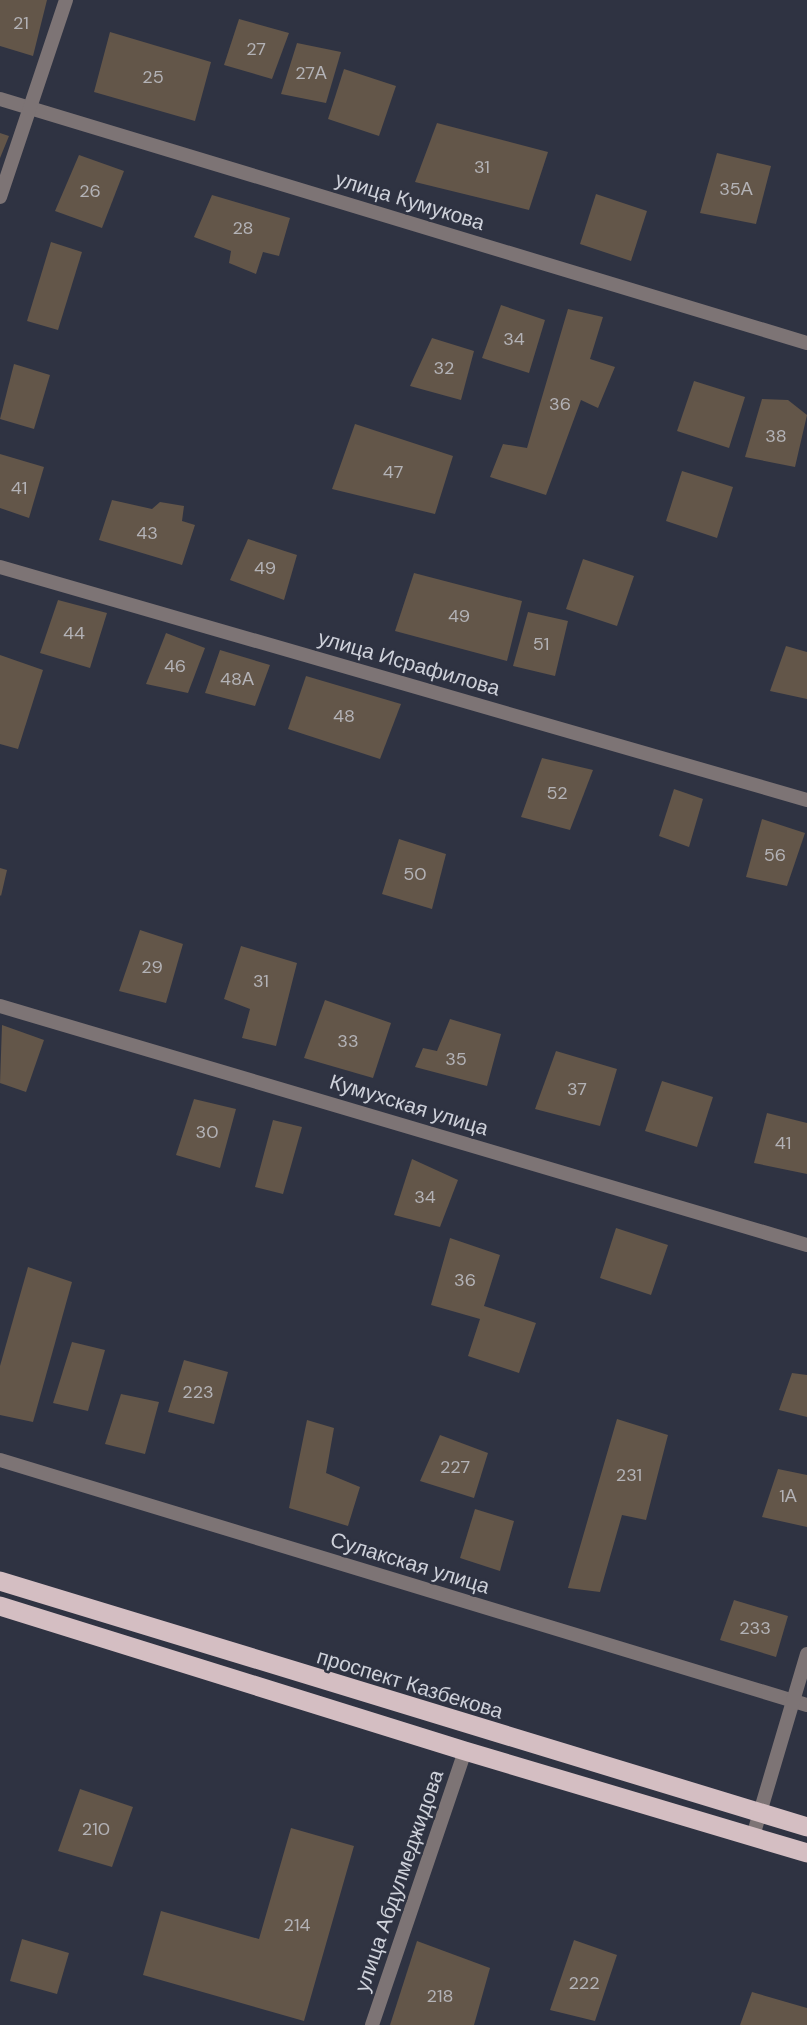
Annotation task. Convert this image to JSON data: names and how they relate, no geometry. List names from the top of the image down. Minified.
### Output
{"streets":{"highway":["проспект Казбекова"],"street":["улица Кумукова","улица Исрафилова","Кумухская улица","Сулакская улица","улица Абдулмеджидова"]},"house_numbers":["21","27","27А","25","31","35А","26","28","34","32","36","38","47","41","43","49","49","44","51","46","48А","48","52","56","50","29","31","33","35","37","30","41","34","36","223","227","231","1А","233","210","214","222","218"]}
